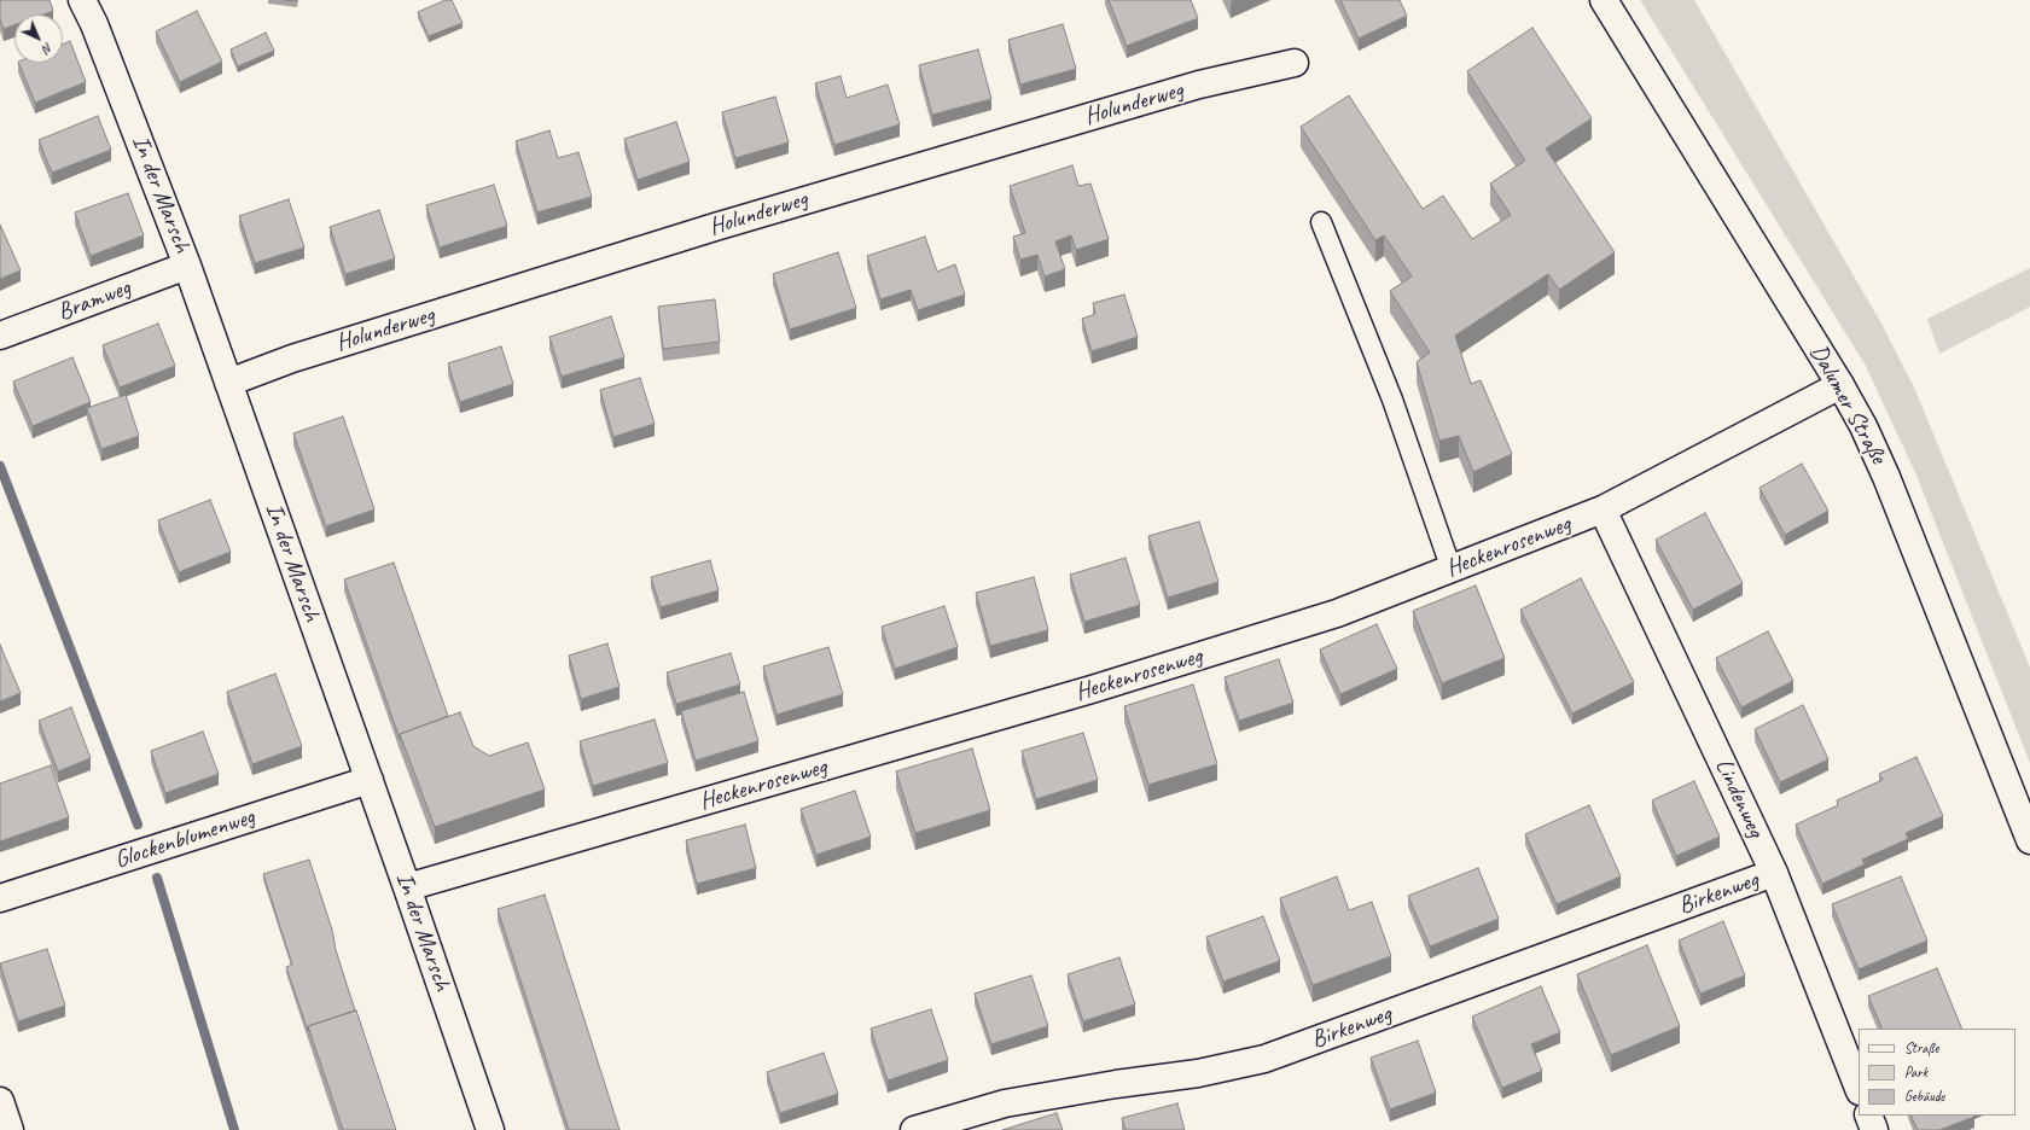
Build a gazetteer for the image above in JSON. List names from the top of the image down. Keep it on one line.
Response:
{"streets":{"street":["Holunderweg","In der Marsch","Bramweg","Dalumer Straße","Heckenrosenweg","Lindenweg","Glockenblumenweg","Birkenweg"]},"crossings":[["Holunderweg","In der Marsch"],["In der Marsch","Bramweg"],["In der Marsch","Heckenrosenweg"],["In der Marsch","Glockenblumenweg"],["Dalumer Straße","Heckenrosenweg"],["Heckenrosenweg","Lindenweg"],["Lindenweg","Birkenweg"]],"legend":["Straße","Park","Gebäude"],"north":"bottom right"}
